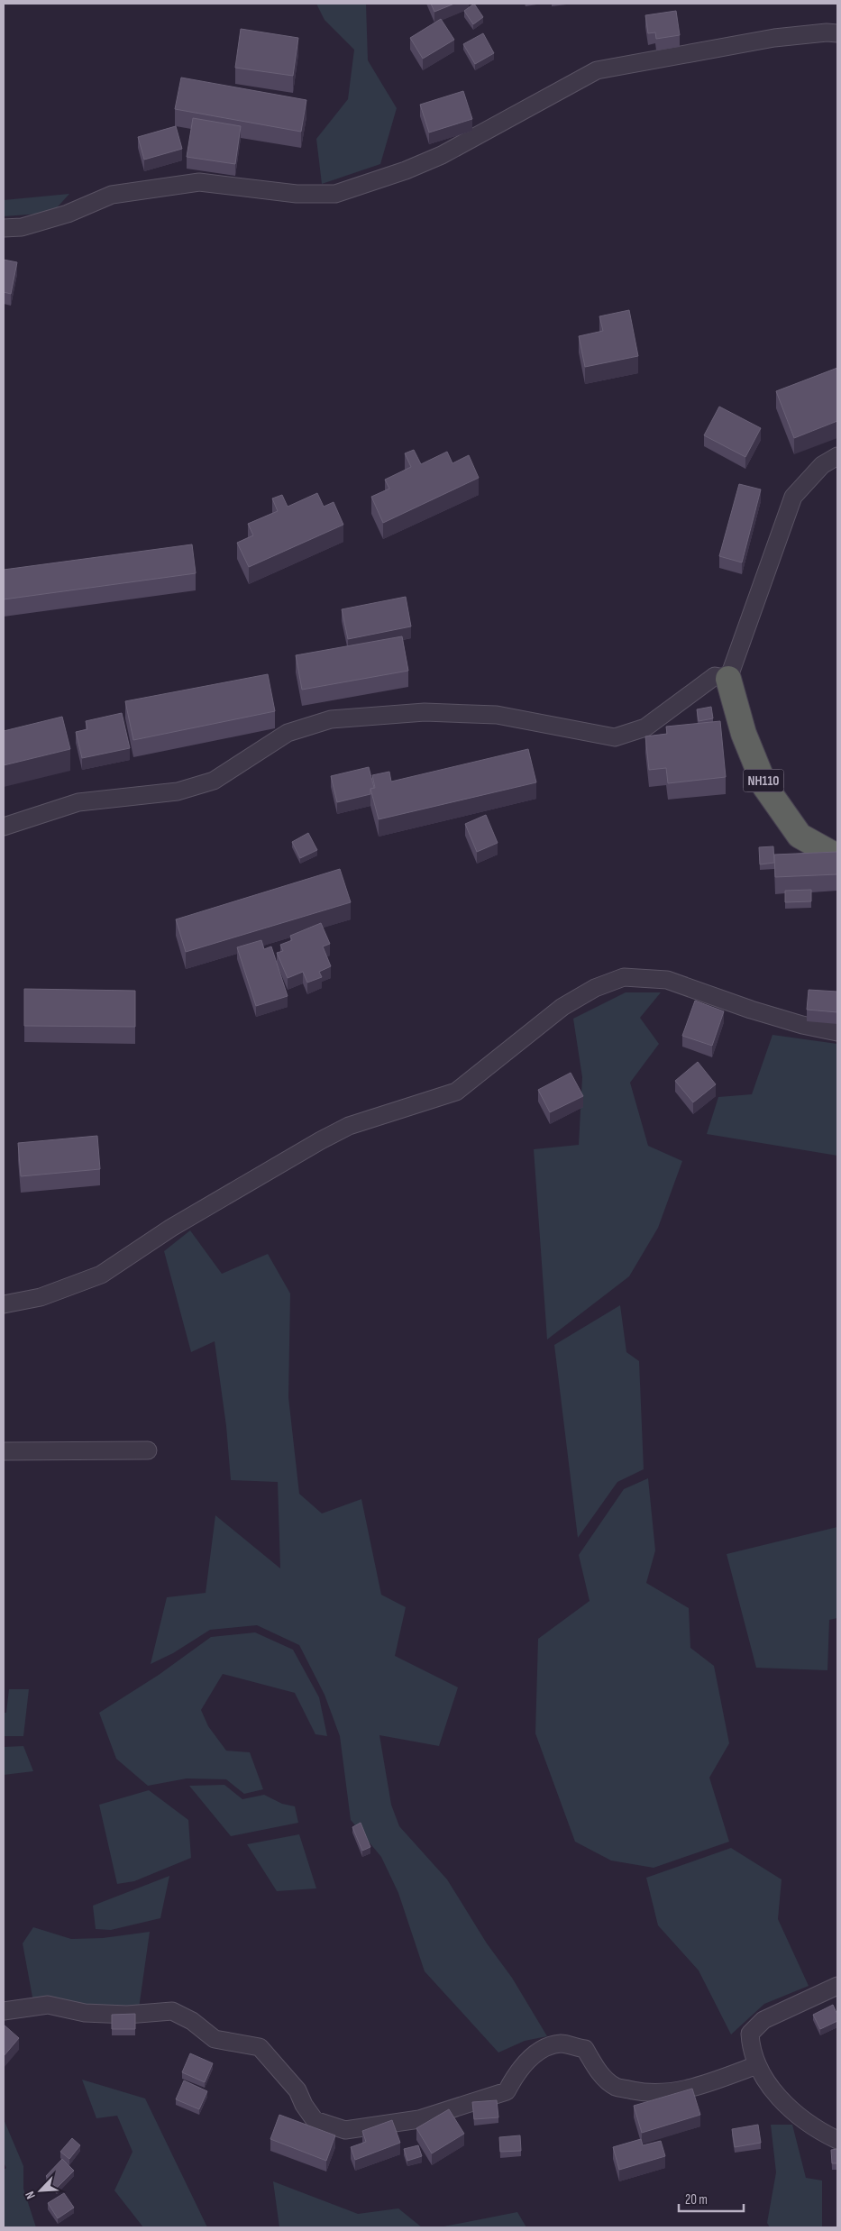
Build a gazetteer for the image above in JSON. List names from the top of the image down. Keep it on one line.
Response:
{"streets":{"highway":["NH110"]},"scale_bar":"20 m","north":"bottom left"}
